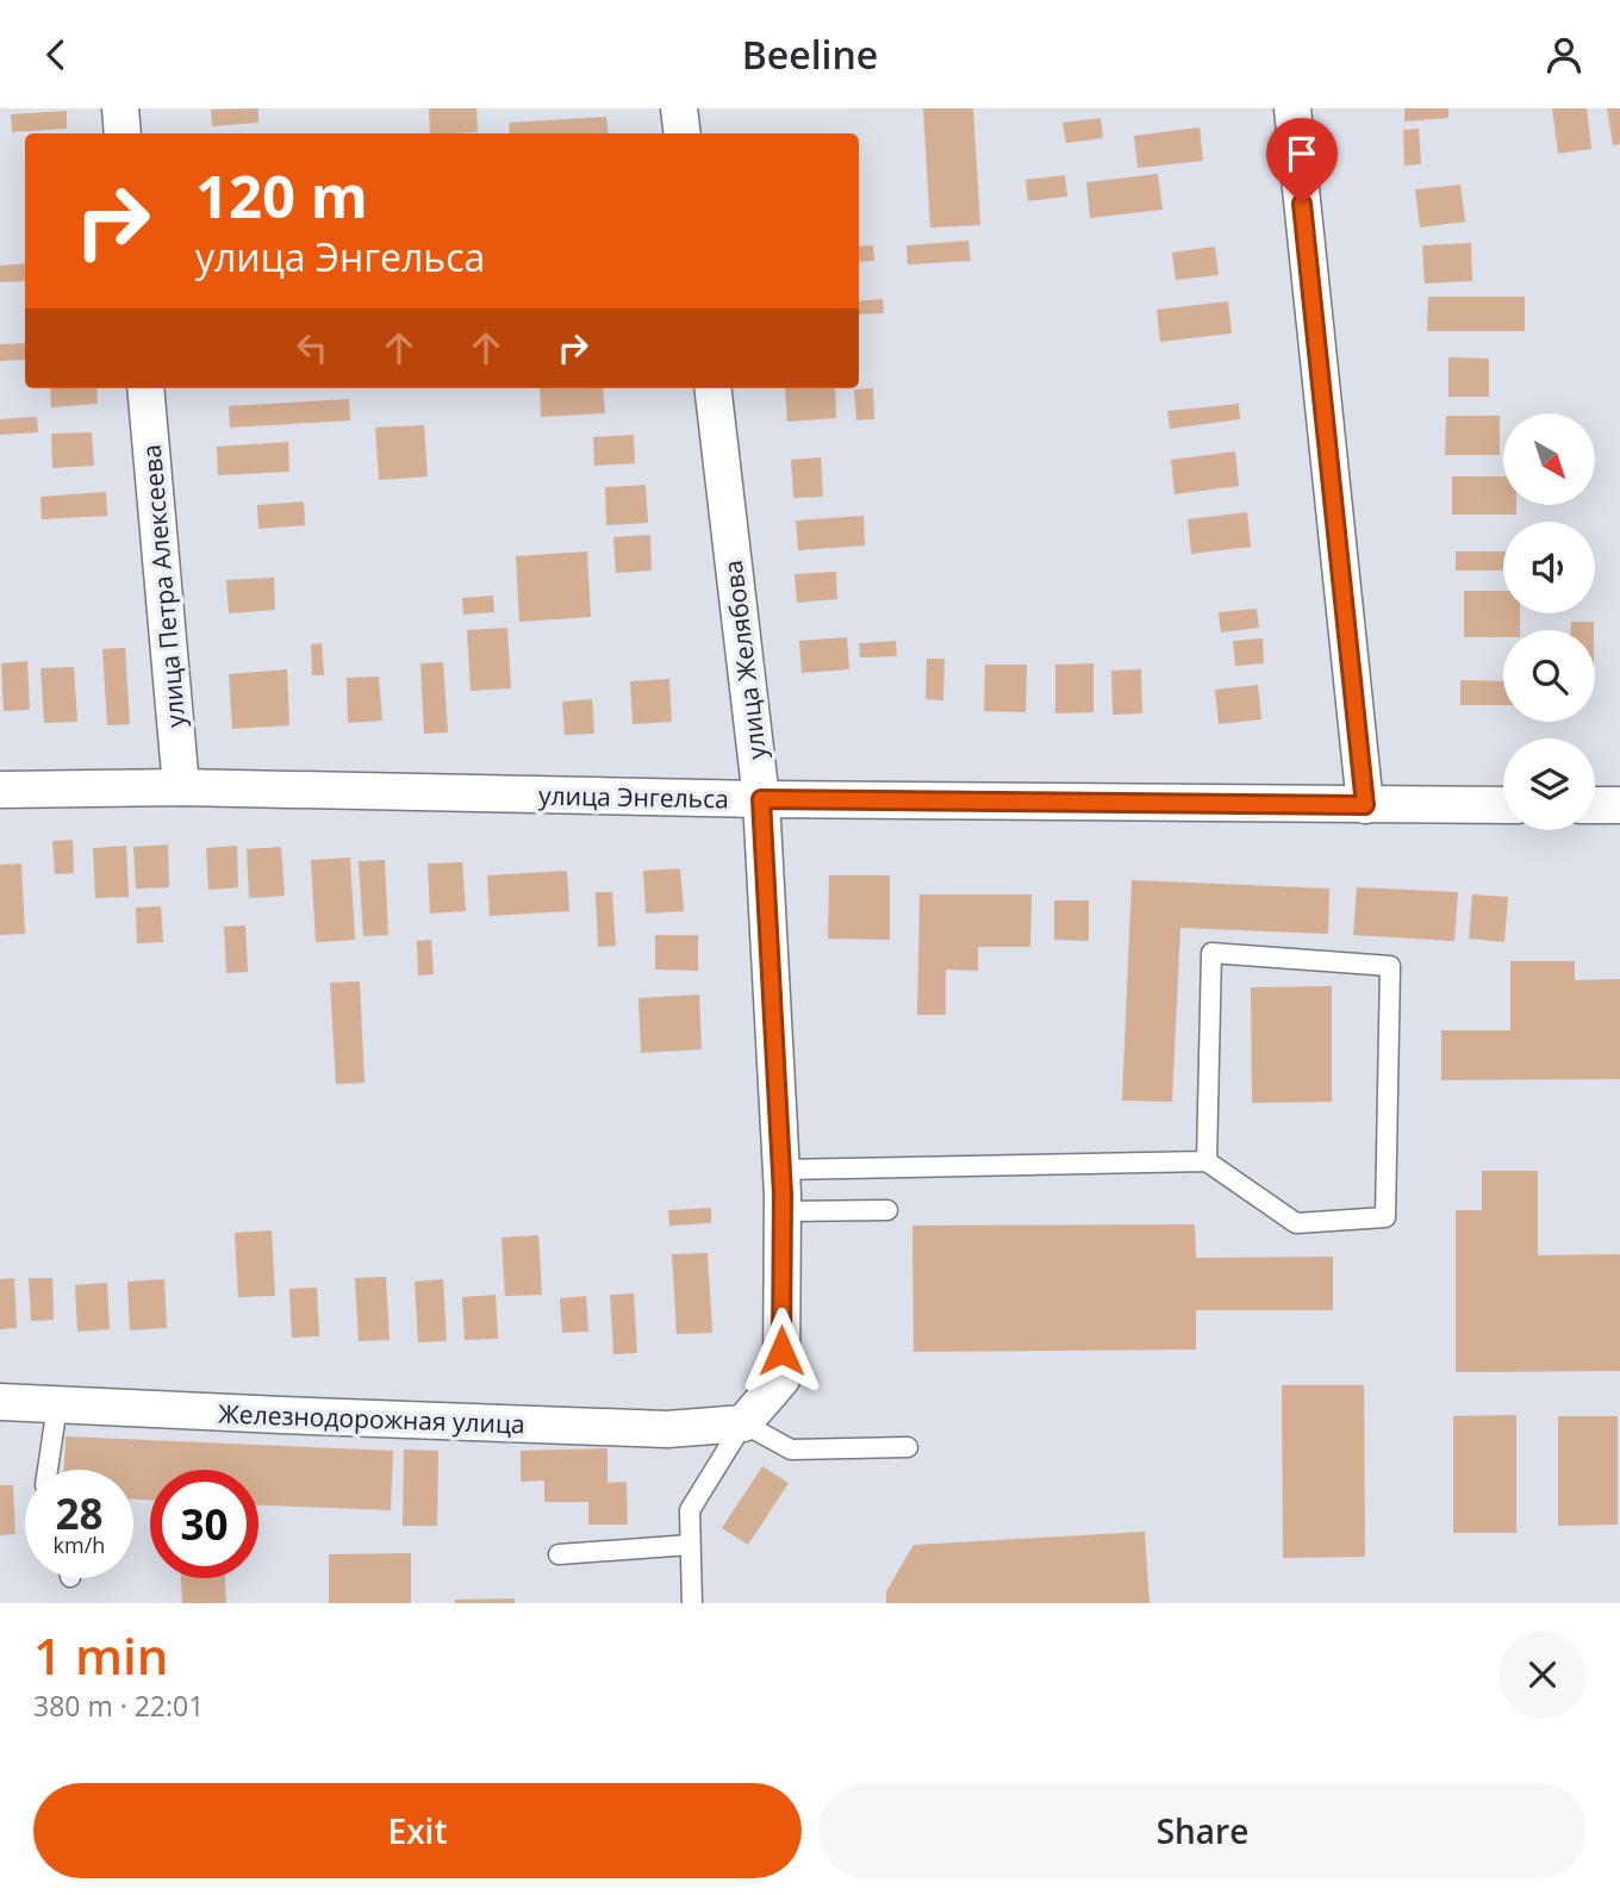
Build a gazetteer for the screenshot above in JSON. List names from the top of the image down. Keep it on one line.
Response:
{"streets":{"street":["улица Петра Алексеева","улица Желябова","улица Энгельса","Железнодорожная улица"]},"crossings":[["улица Петра Алексеева","улица Энгельса"],["улица Желябова","улица Энгельса"],["улица Желябова","Железнодорожная улица"]],"north":"bottom right","page":{"header":"Beeline","turn":["120 m","улица Энгельса"],"speed":"28 km/h","limit":"30","heading":["1 min","380 m · 22:01"],"buttons":["Exit","Share"]}}
